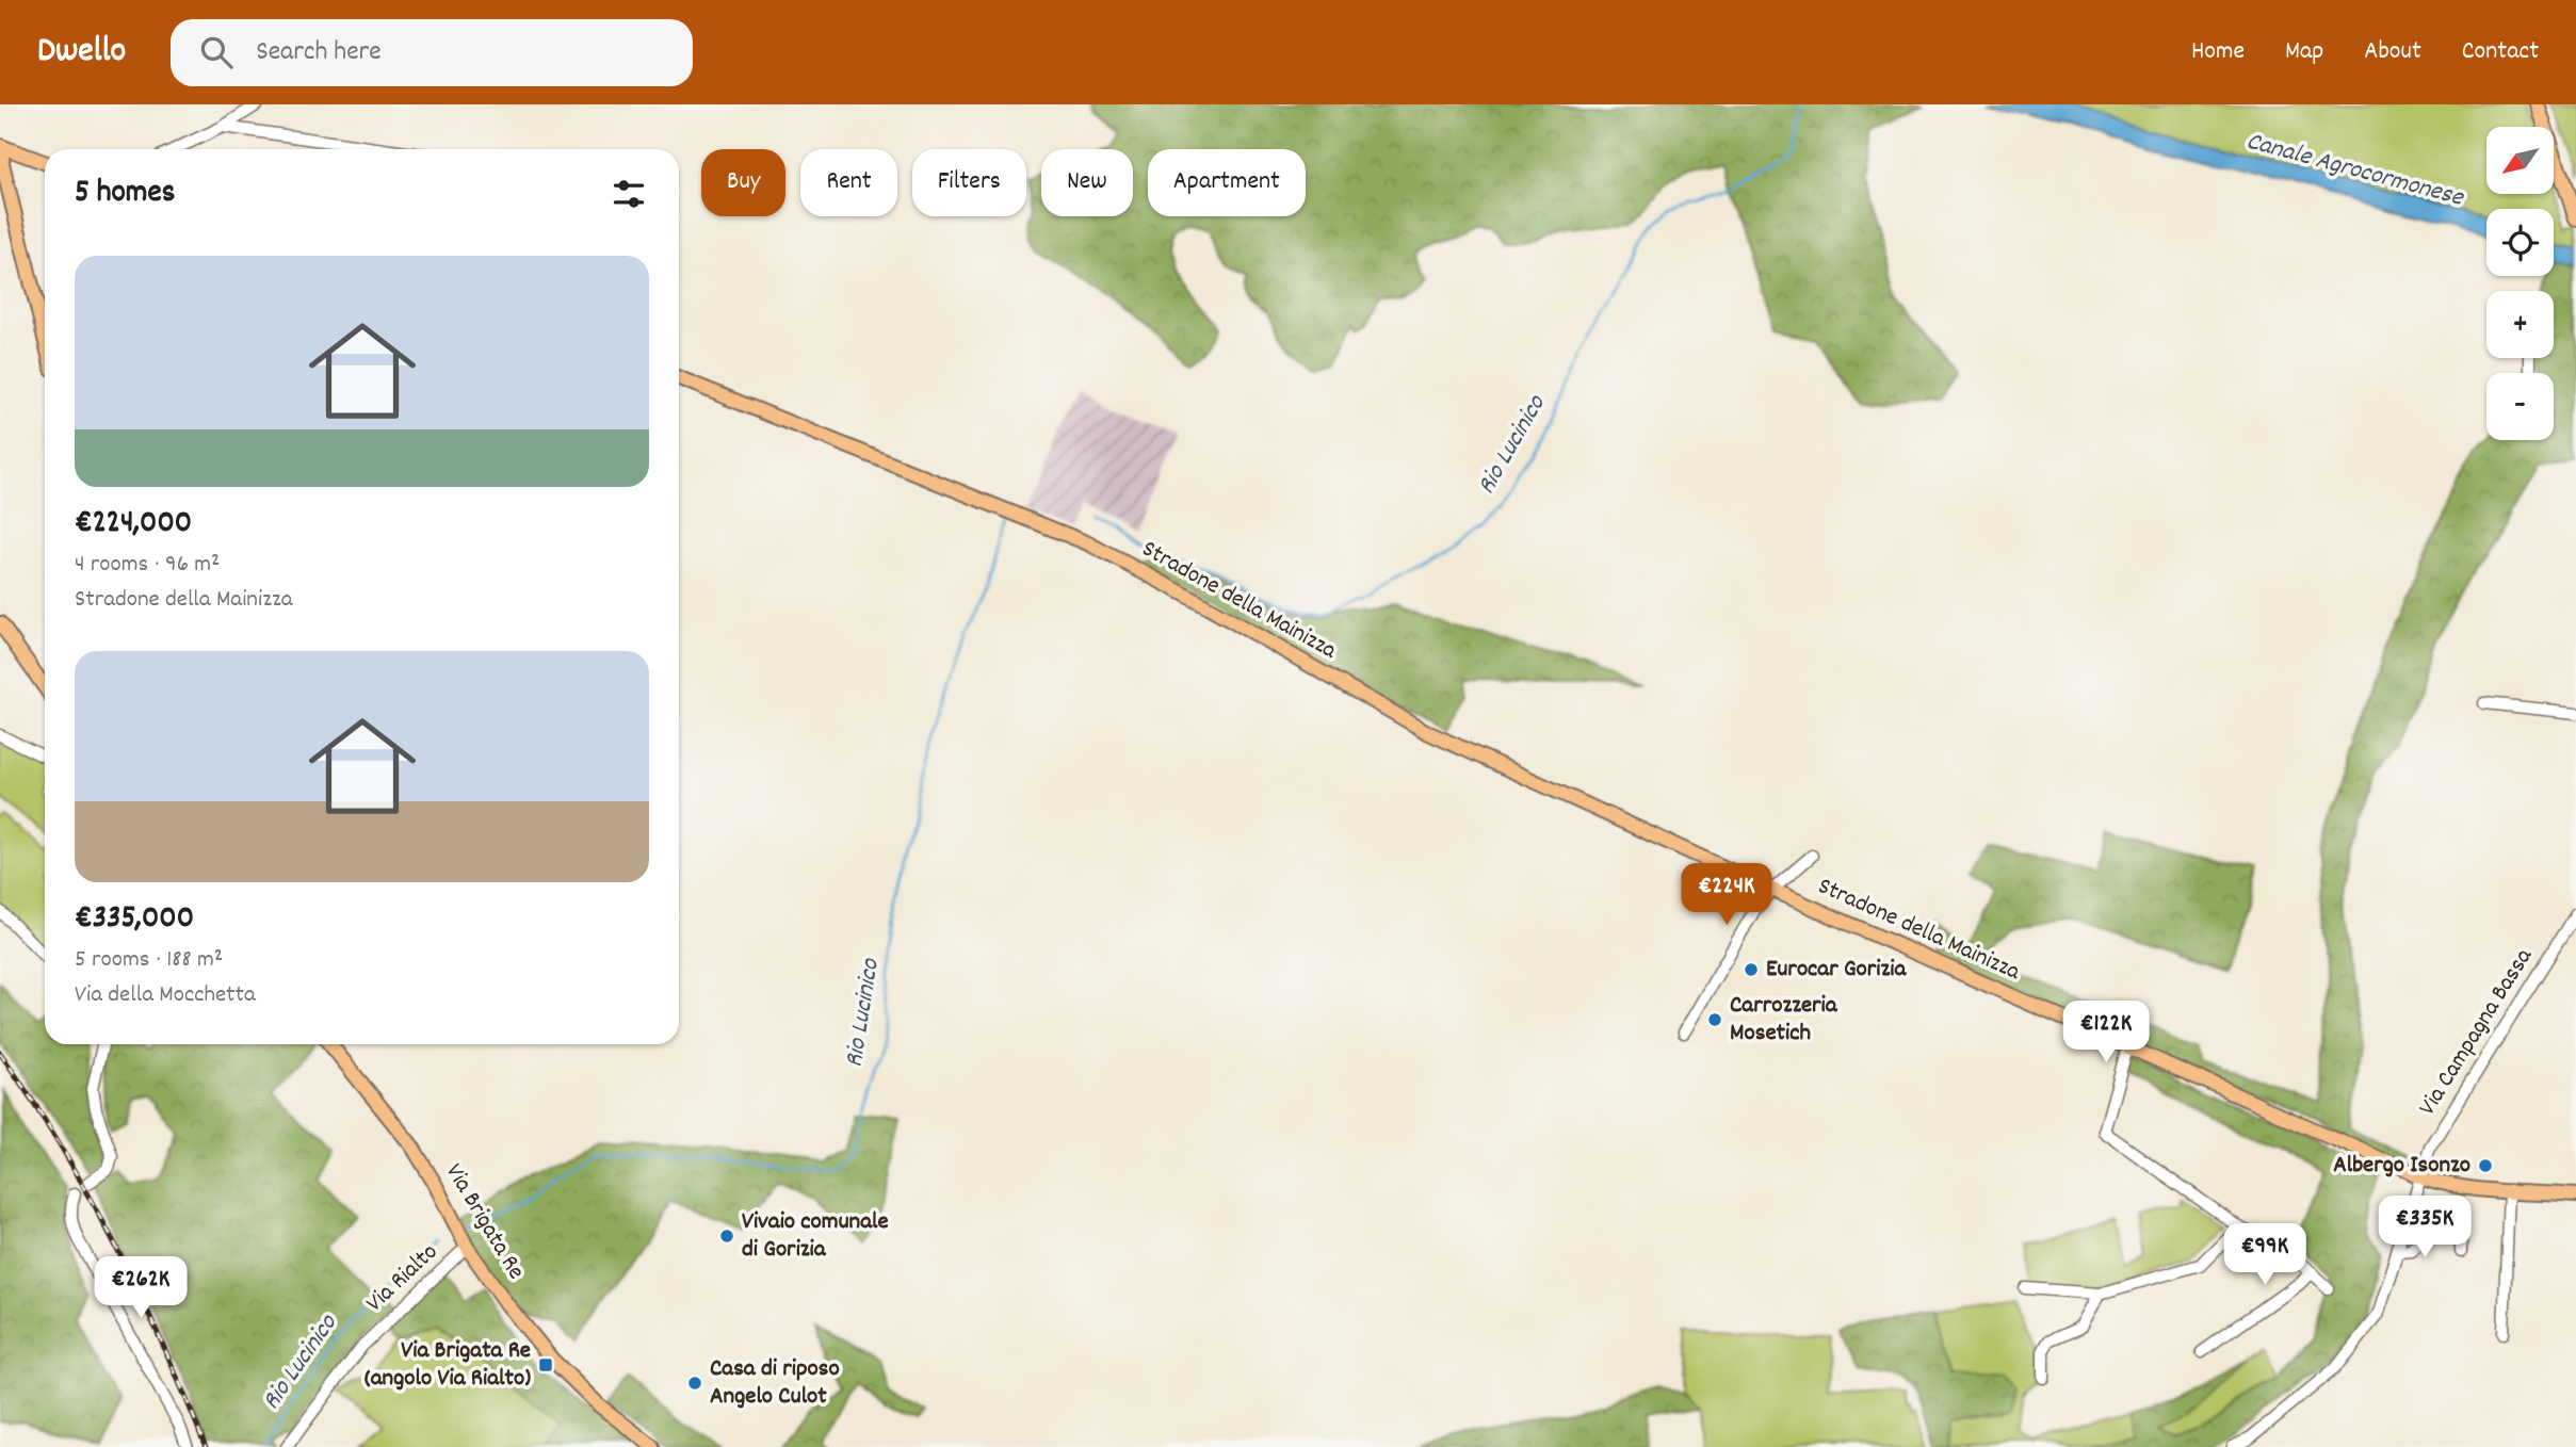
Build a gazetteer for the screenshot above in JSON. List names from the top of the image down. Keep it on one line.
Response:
{"streets":{"main road":["Stradone della Mainizza","Via Brigata Re"],"street":["Via Campagna Bassa","Via Rialto"]},"crossings":[["Stradone della Mainizza","Via Campagna Bassa"],["Via Brigata Re","Via Rialto"]],"water":["Canale Agrocormonese","Rio Lucinico"],"places":{"other":["Eurocar Gorizia","Carrozzeria Mosetich","Albergo Isonzo","Vivaio comunale di Gorizia","Casa di riposo Angelo Culot"],"transit":["Via Brigata Re (angolo Via Rialto)"]},"north":"bottom left","page":{"header":"Dwello","search":"Search here","nav":["Home","Map","About","Contact"],"map_buttons":["+","−"],"chip":["Buy","Rent","Filters","New","Apartment"],"heading":"5 homes","list":[{"name":"€224,000","note":"4 rooms · 96 m² · Stradone della Mainizza"},{"name":"€335,000","note":"5 rooms · 188 m² · Via della Mocchetta"}],"price":["€224K","€122K","€335K","€99K","€262K"]}}
